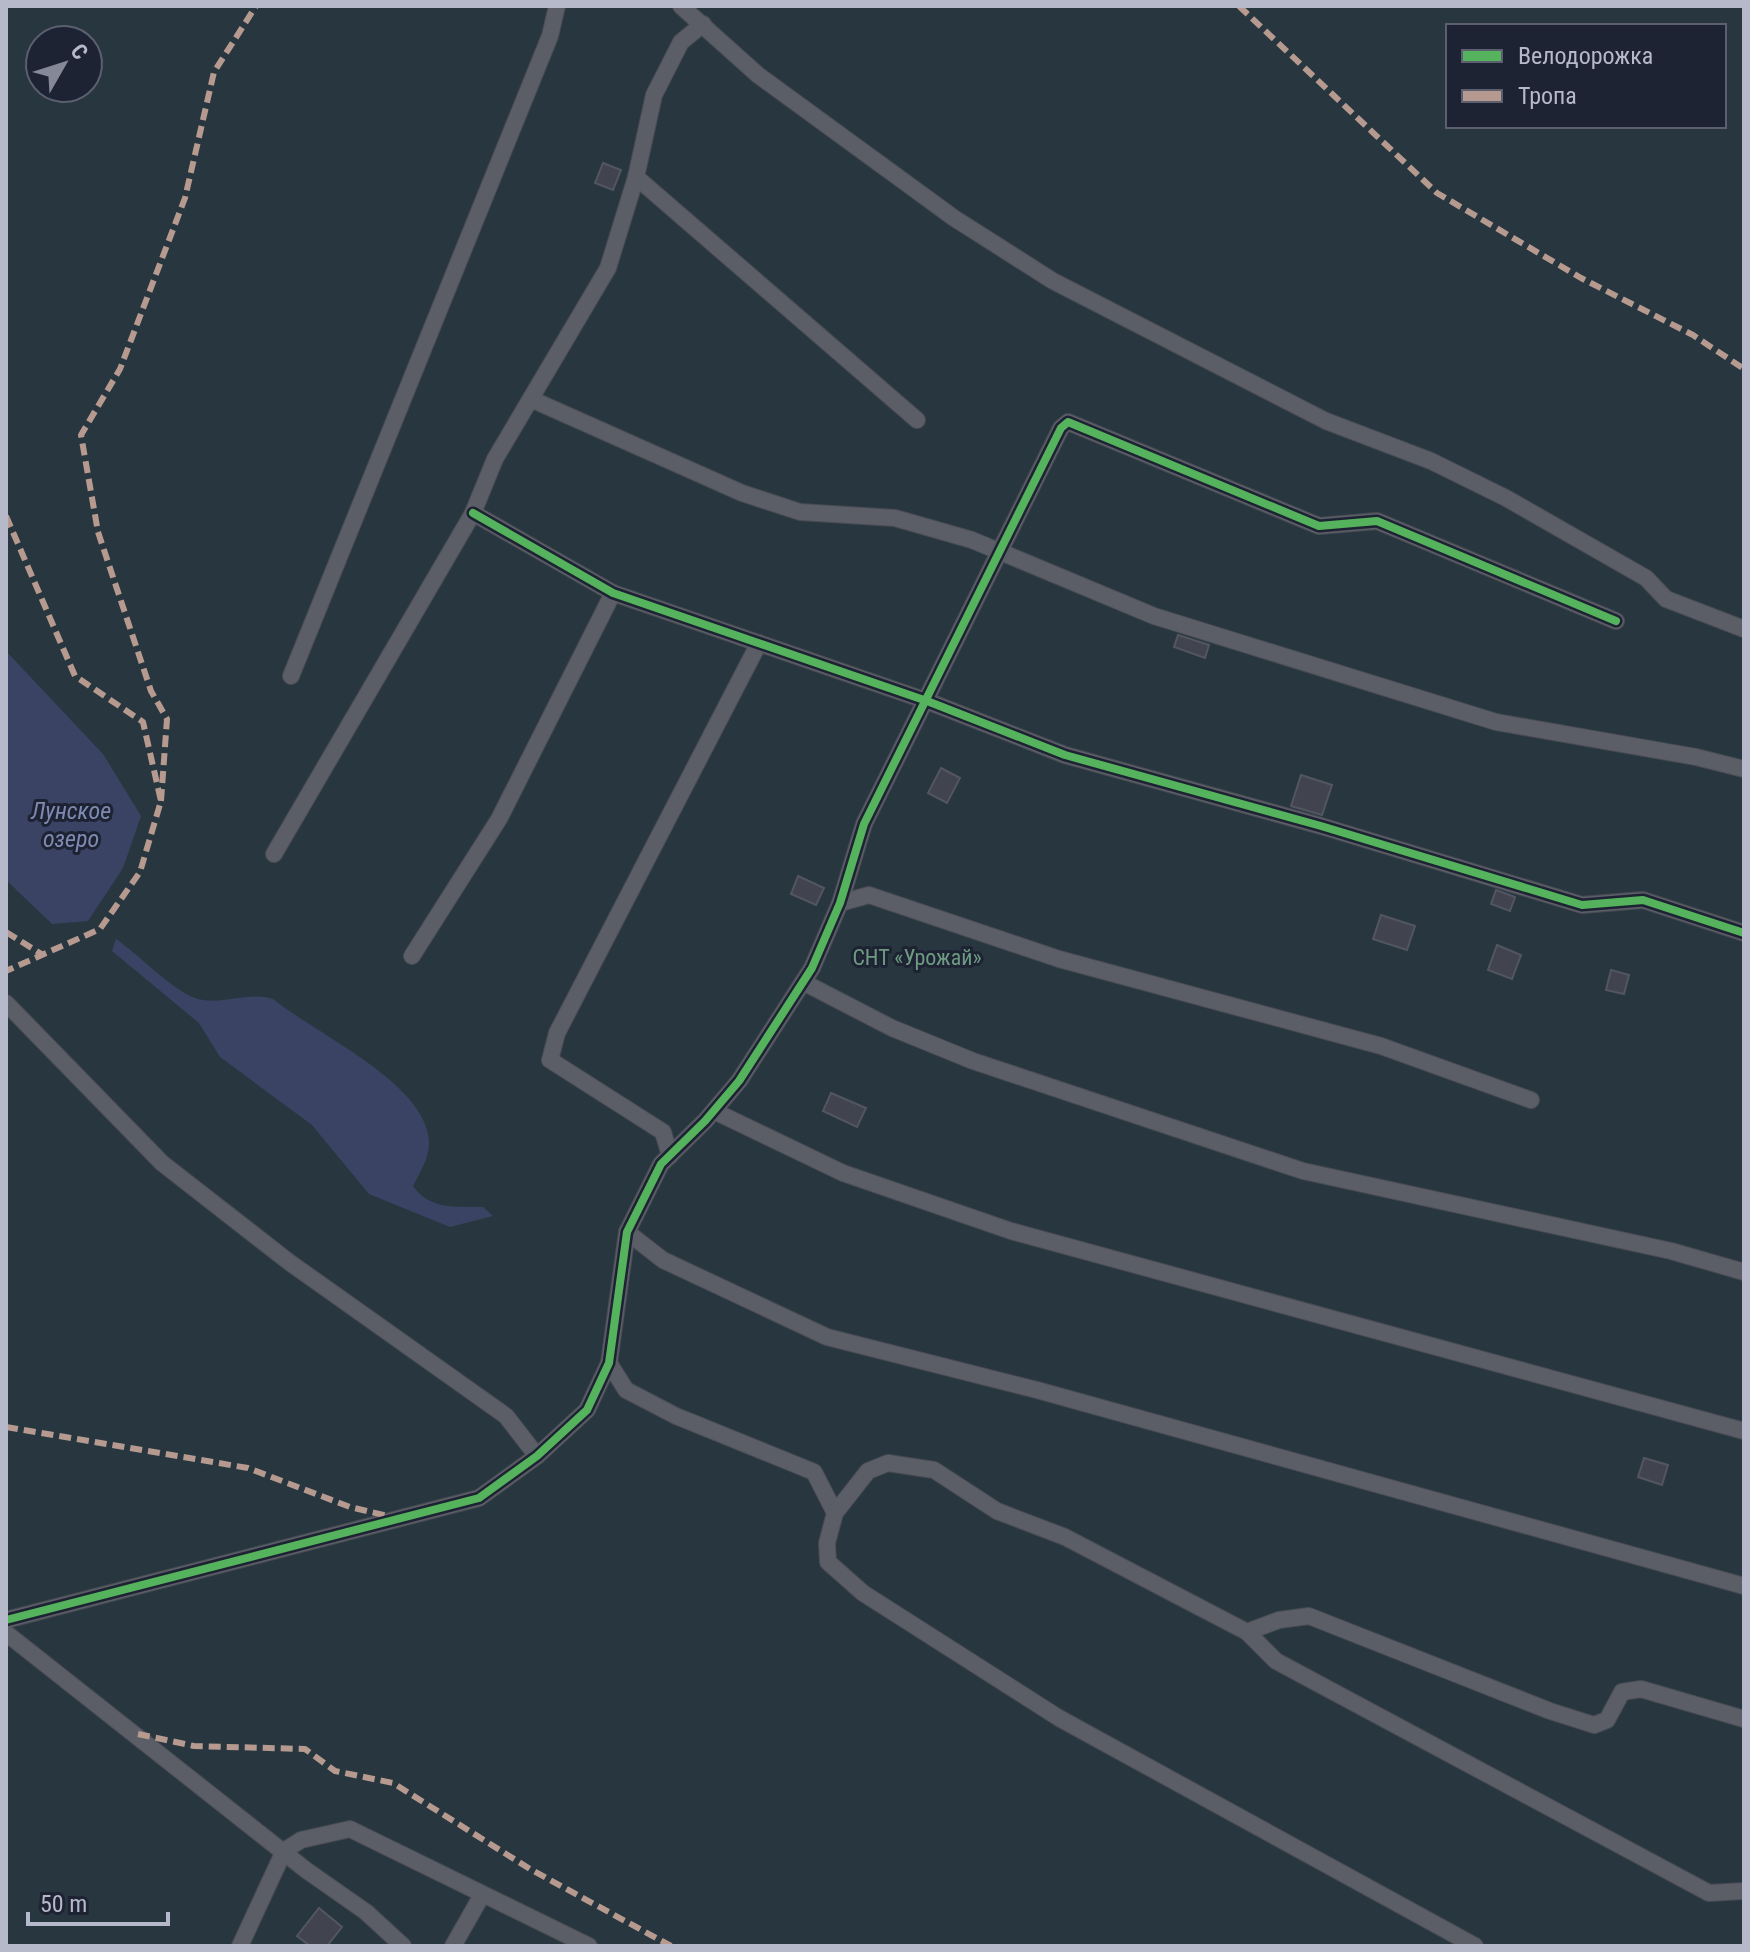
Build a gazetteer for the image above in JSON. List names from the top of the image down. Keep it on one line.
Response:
{"water":["Лунское озеро"],"parks":["СНТ «Урожай»"],"legend":["Велодорожка","Тропа"],"scale_bar":"50 m","north":"top right"}
